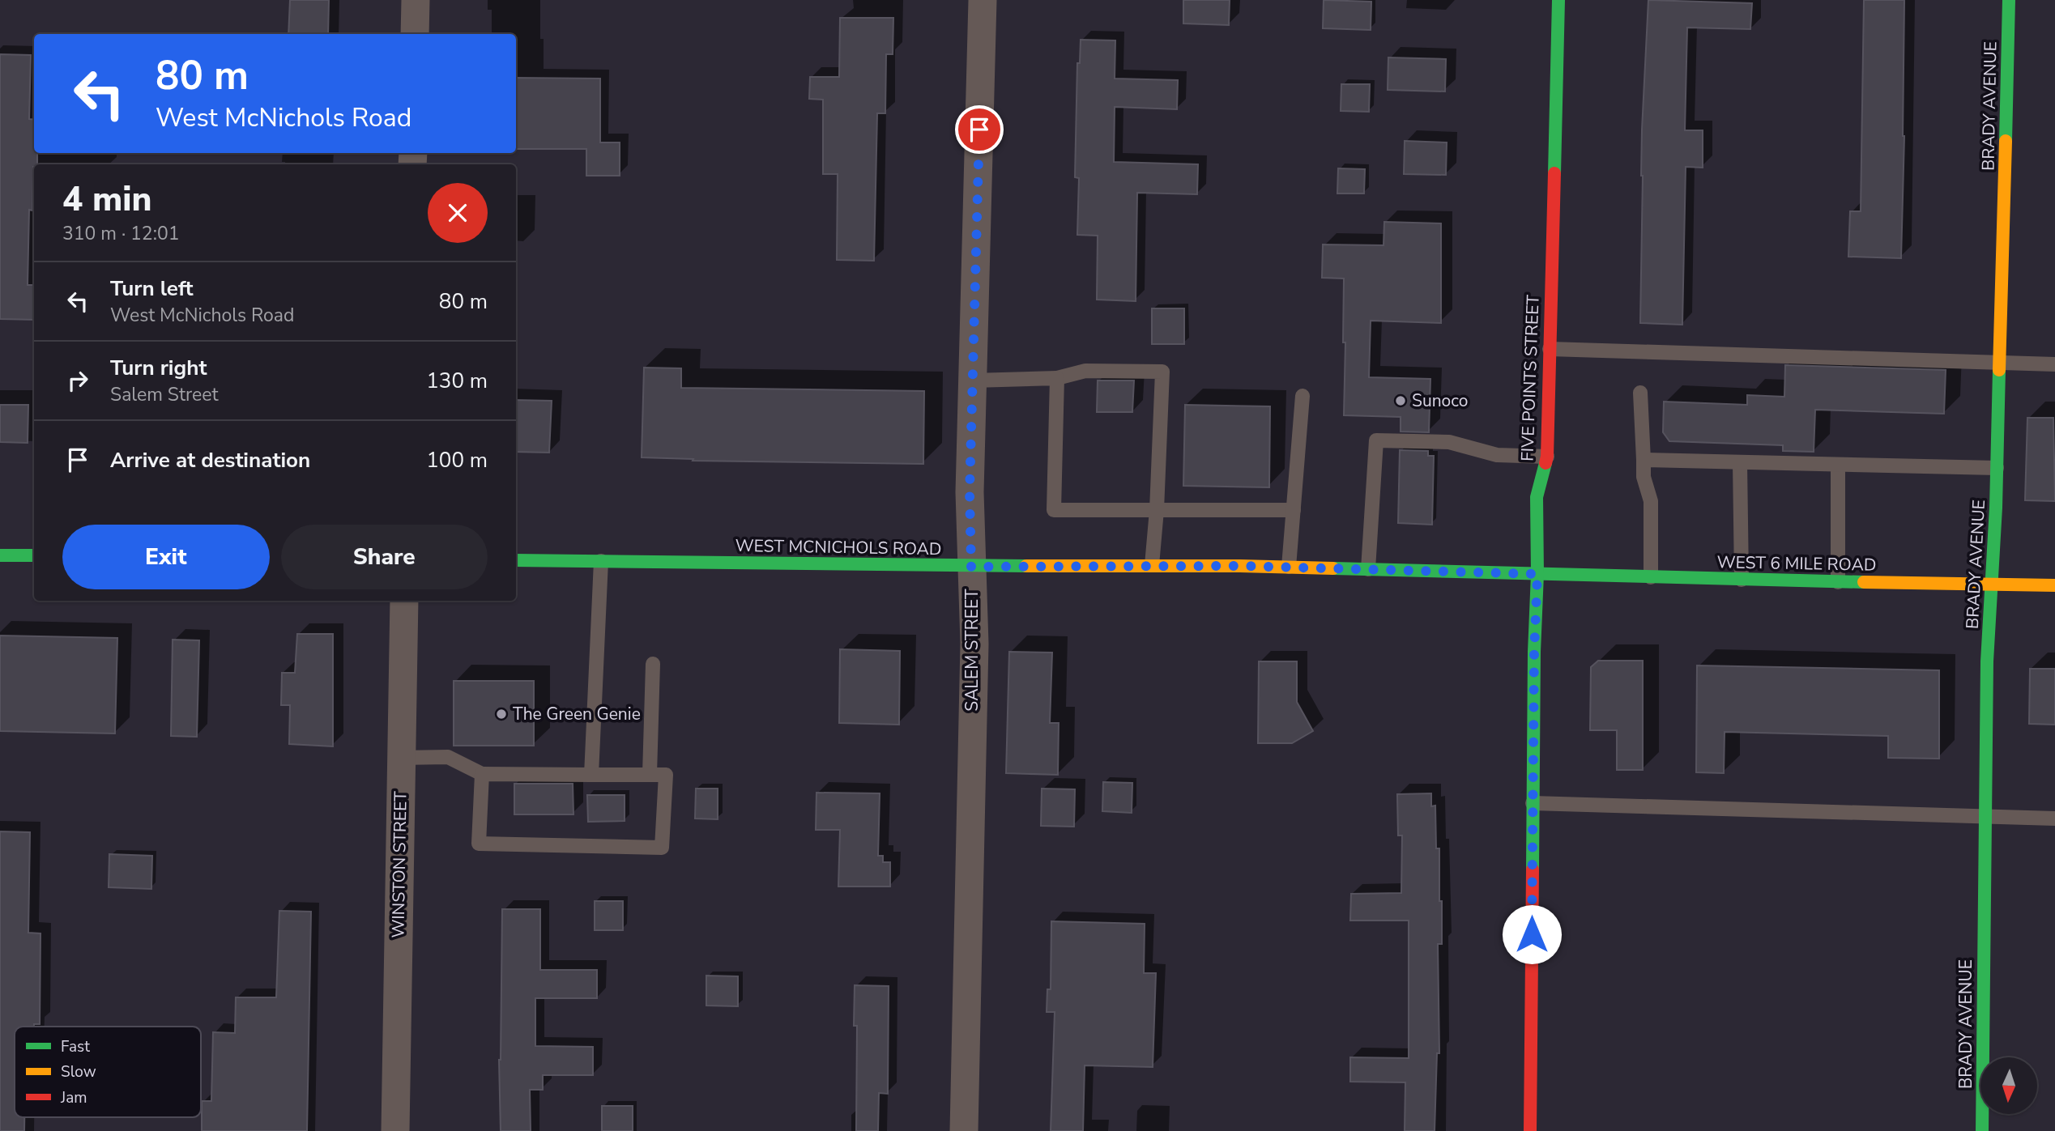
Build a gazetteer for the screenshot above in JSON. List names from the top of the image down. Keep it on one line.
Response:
{"streets":{"street":["BRADY AVENUE","FIVE POINTS STREET","WEST MCNICHOLS ROAD","WEST 6 MILE ROAD","SALEM STREET","WINSTON STREET"]},"crossings":[["BRADY AVENUE","WEST 6 MILE ROAD"],["FIVE POINTS STREET","WEST MCNICHOLS ROAD"],["FIVE POINTS STREET","WEST 6 MILE ROAD"],["WEST MCNICHOLS ROAD","WEST 6 MILE ROAD"],["WEST MCNICHOLS ROAD","SALEM STREET"]],"places":["Sunoco","The Green Genie"],"legend":["Fast","Slow","Jam"],"north":"bottom","page":{"turn":["80 m","West McNichols Road"],"heading":["4 min","310 m · 12:01"],"list":[{"name":"Turn left","note":"West McNichols Road","value":"80 m"},{"name":"Turn right","note":"Salem Street","value":"130 m"},{"name":"Arrive at destination","value":"100 m"}],"buttons":["Exit","Share"]}}
